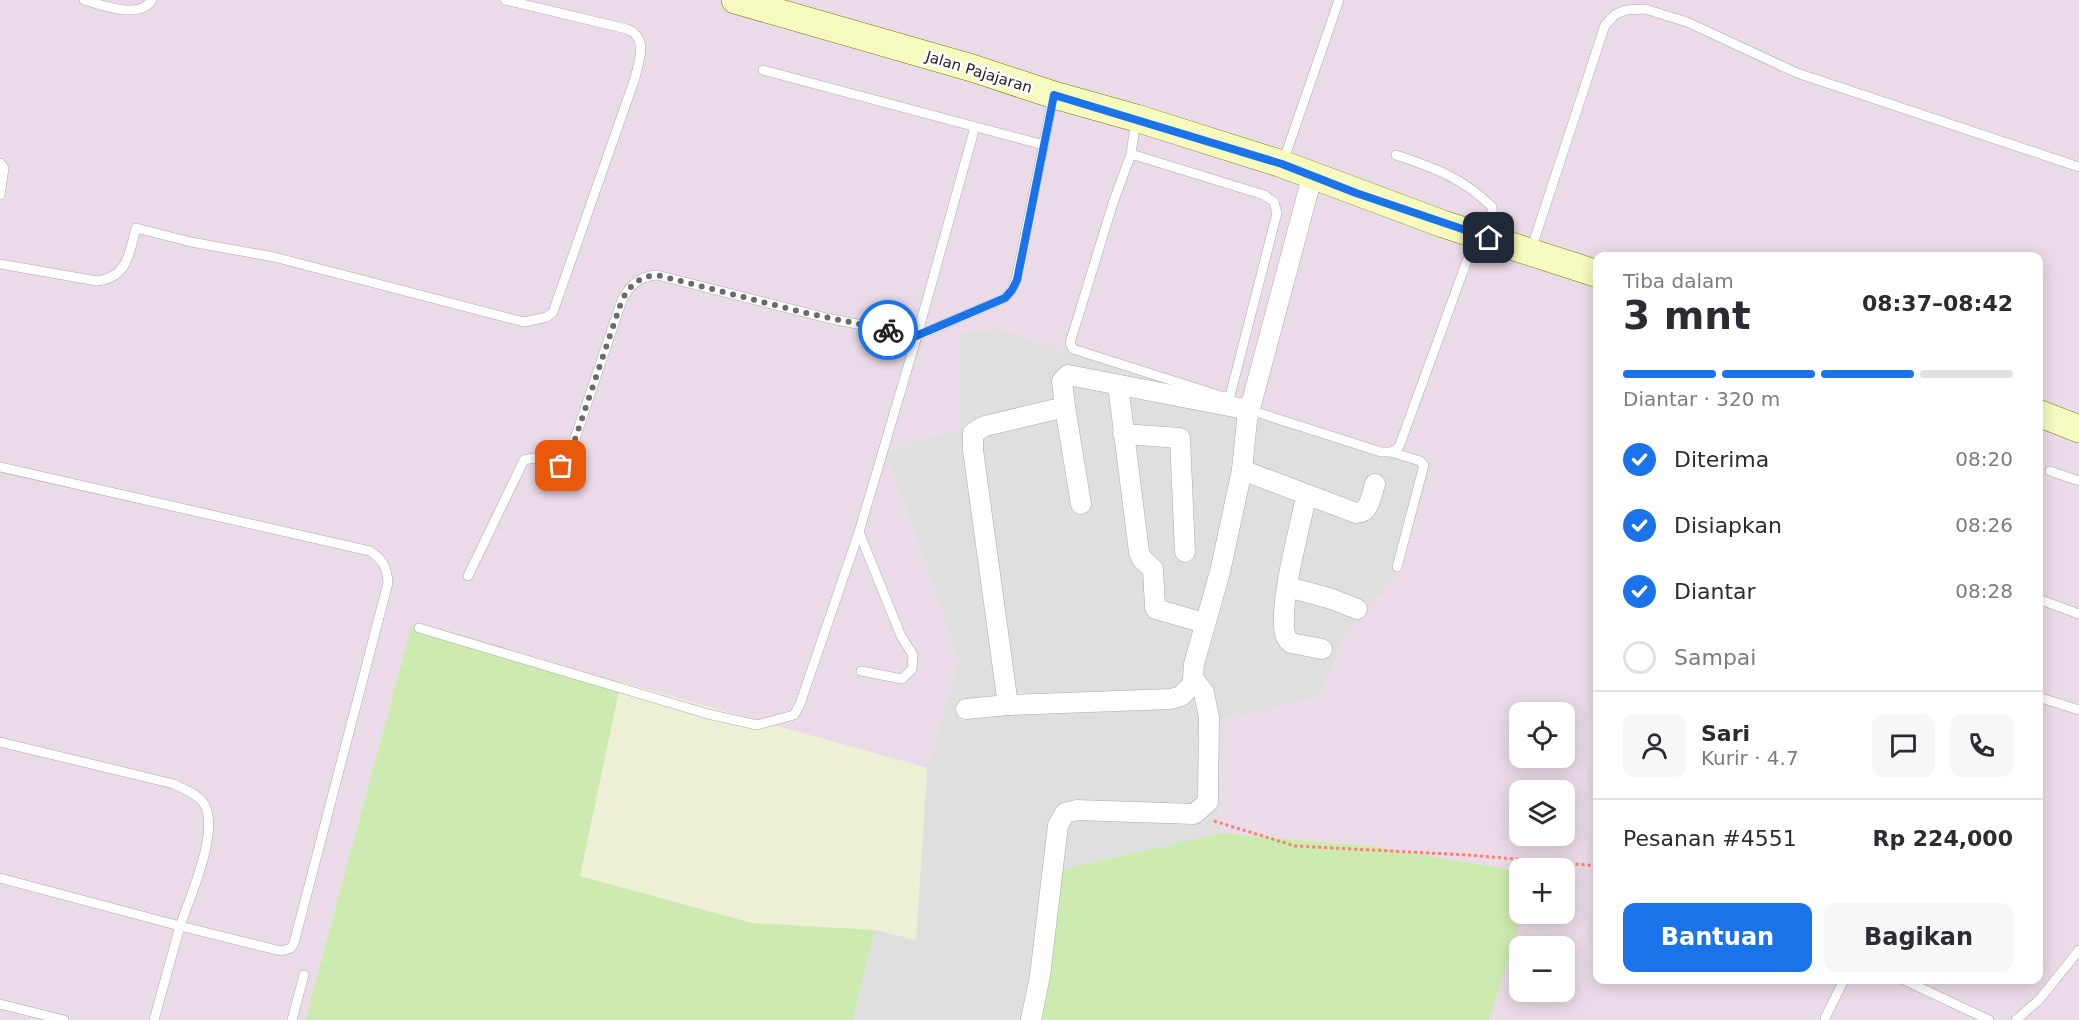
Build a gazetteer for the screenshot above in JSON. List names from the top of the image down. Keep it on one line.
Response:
{"streets":{"main road":["Jalan Pajajaran"]},"page":{"heading":["3 mnt","Tiba dalam","08:37–08:42"],"panel":["Sari","Kurir · 4.7","Pesanan #4551","Rp 224,000"],"bar":"Diantar · 320 m","list":[["Diterima","08:20"],["Disiapkan","08:26"],["Diantar","08:28"],"Sampai"],"map_buttons":["+","−"],"buttons":["Bantuan","Bagikan"]}}
